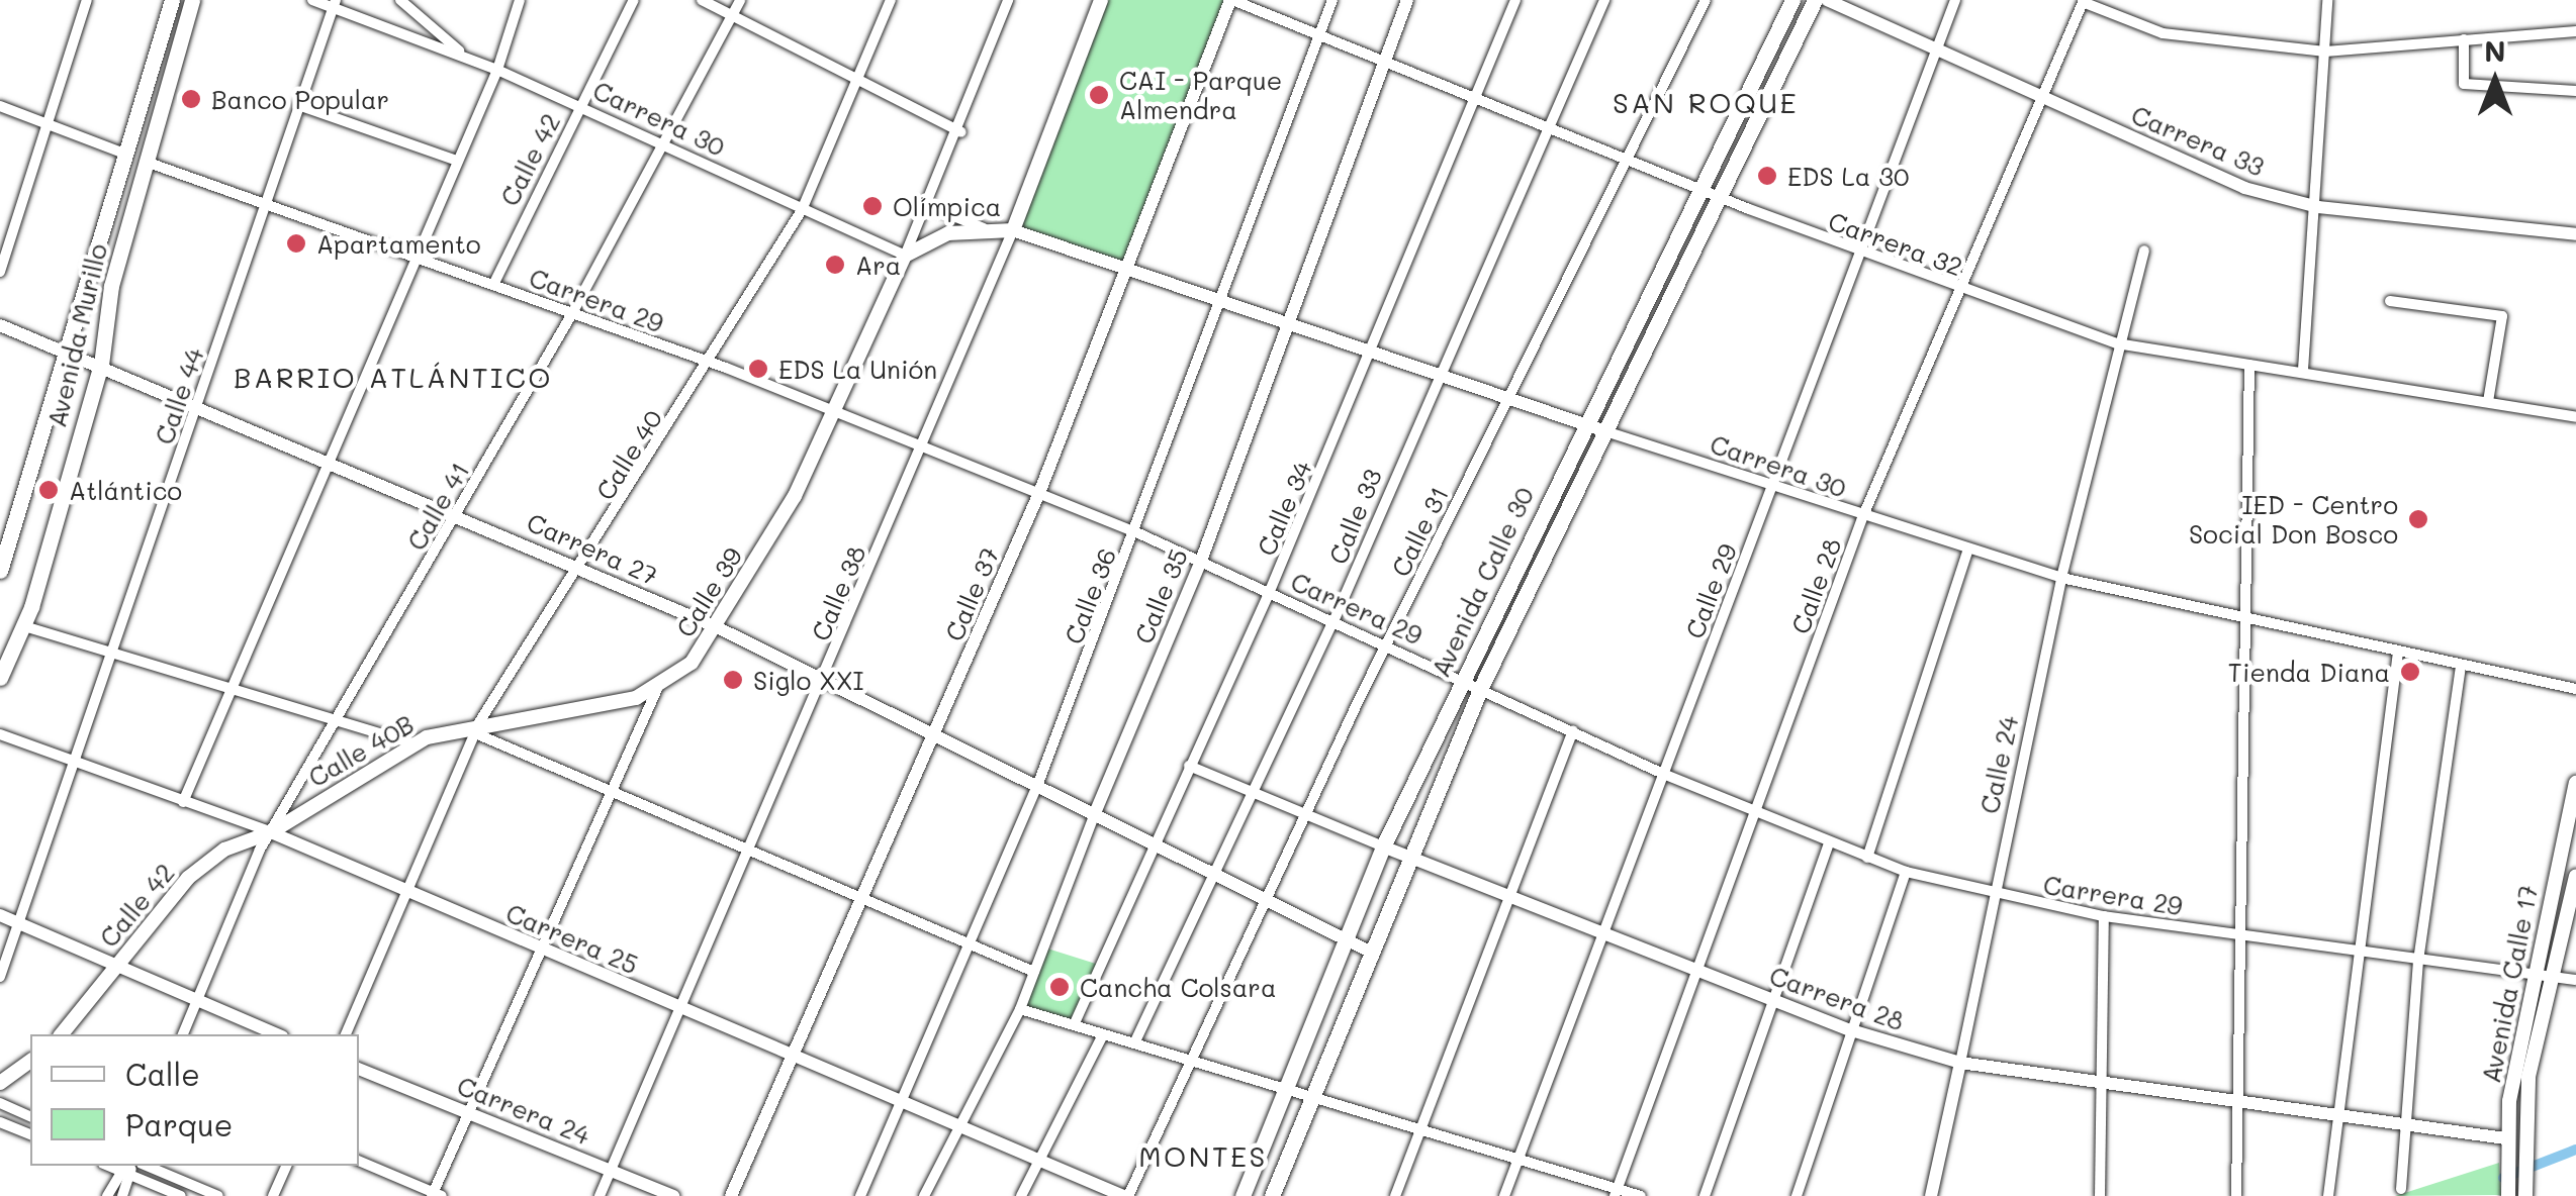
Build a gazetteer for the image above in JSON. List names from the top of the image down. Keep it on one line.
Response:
{"streets":{"main road":["Carrera 30","Calle 42","Avenida Murillo","Avenida Calle 30","Calle 39","Calle 38","Calle 40B","Avenida Calle 17"],"street":["Carrera 33","Carrera 32","Carrera 29","Calle 44","Calle 40","Calle 41","Calle 34","Calle 33","Calle 31","Carrera 27","Calle 28","Calle 29","Calle 37","Calle 36","Calle 35","Calle 24","Carrera 25","Carrera 28","Carrera 24"]},"crossings":[["Carrera 30","Calle 42"],["Carrera 30","Calle 44"],["Carrera 30","Calle 40"],["Carrera 30","Calle 41"],["Carrera 30","Calle 34"],["Carrera 30","Calle 33"],["Carrera 30","Calle 31"],["Carrera 30","Avenida Calle 30"],["Carrera 30","Calle 28"],["Carrera 30","Calle 29"],["Carrera 30","Calle 39"],["Carrera 30","Calle 38"],["Carrera 30","Calle 37"],["Carrera 30","Calle 36"],["Carrera 30","Calle 35"],["Carrera 30","Calle 24"],["Carrera 33","Calle 28"],["Carrera 33","Calle 29"],["Calle 42","Carrera 29"],["Calle 42","Calle 41"],["Calle 42","Calle 40B"],["Calle 42","Carrera 25"],["Carrera 32","Calle 34"],["Carrera 32","Calle 33"],["Carrera 32","Calle 31"],["Carrera 32","Avenida Calle 30"],["Carrera 32","Calle 28"],["Carrera 32","Calle 29"],["Carrera 32","Calle 37"],["Carrera 32","Calle 36"],["Carrera 32","Calle 35"],["Carrera 32","Calle 24"],["Carrera 29","Avenida Murillo"],["Carrera 29","Calle 44"],["Carrera 29","Calle 40"],["Carrera 29","Calle 41"],["Carrera 29","Calle 34"],["Carrera 29","Calle 33"],["Carrera 29","Calle 31"],["Carrera 29","Avenida Calle 30"],["Carrera 29","Calle 28"],["Carrera 29","Calle 29"],["Carrera 29","Calle 39"],["Carrera 29","Calle 38"],["Carrera 29","Calle 37"],["Carrera 29","Calle 36"],["Carrera 29","Calle 35"],["Carrera 29","Calle 24"],["Carrera 29","Avenida Calle 17"],["Avenida Murillo","Carrera 27"],["Calle 44","Carrera 27"],["Calle 44","Carrera 25"],["Calle 40","Carrera 27"],["Calle 40","Calle 40B"],["Calle 40","Carrera 25"],["Calle 41","Carrera 27"],["Calle 41","Calle 40B"],["Calle 41","Carrera 25"],["Calle 34","Carrera 27"],["Calle 34","Carrera 28"],["Calle 33","Carrera 27"],["Calle 33","Carrera 28"],["Calle 31","Carrera 27"],["Calle 31","Carrera 25"],["Calle 31","Carrera 28"],["Carrera 27","Avenida Calle 30"],["Carrera 27","Calle 39"],["Carrera 27","Calle 38"],["Carrera 27","Calle 37"],["Carrera 27","Calle 36"],["Carrera 27","Calle 35"],["Avenida Calle 30","Carrera 28"],["Calle 28","Carrera 28"],["Calle 29","Carrera 28"],["Calle 39","Calle 40B"],["Calle 39","Carrera 25"],["Calle 39","Carrera 24"],["Calle 38","Carrera 25"],["Calle 38","Carrera 24"],["Calle 37","Carrera 25"],["Calle 36","Carrera 25"],["Calle 35","Carrera 25"],["Calle 40B","Carrera 25"],["Calle 24","Carrera 28"],["Avenida Calle 17","Carrera 28"]],"districts":["SAN ROQUE","BARRIO ATLÁNTICO","MONTES"],"places":["CAI - Parque Almendra","Banco Popular","EDS La 30","Olímpica","Apartamento","Ara","EDS La Unión","Atlántico","IED - Centro Social Don Bosco","Tienda Diana","Siglo XXI","Cancha Colsara"],"legend":["Calle","Parque"],"north":"top"}
